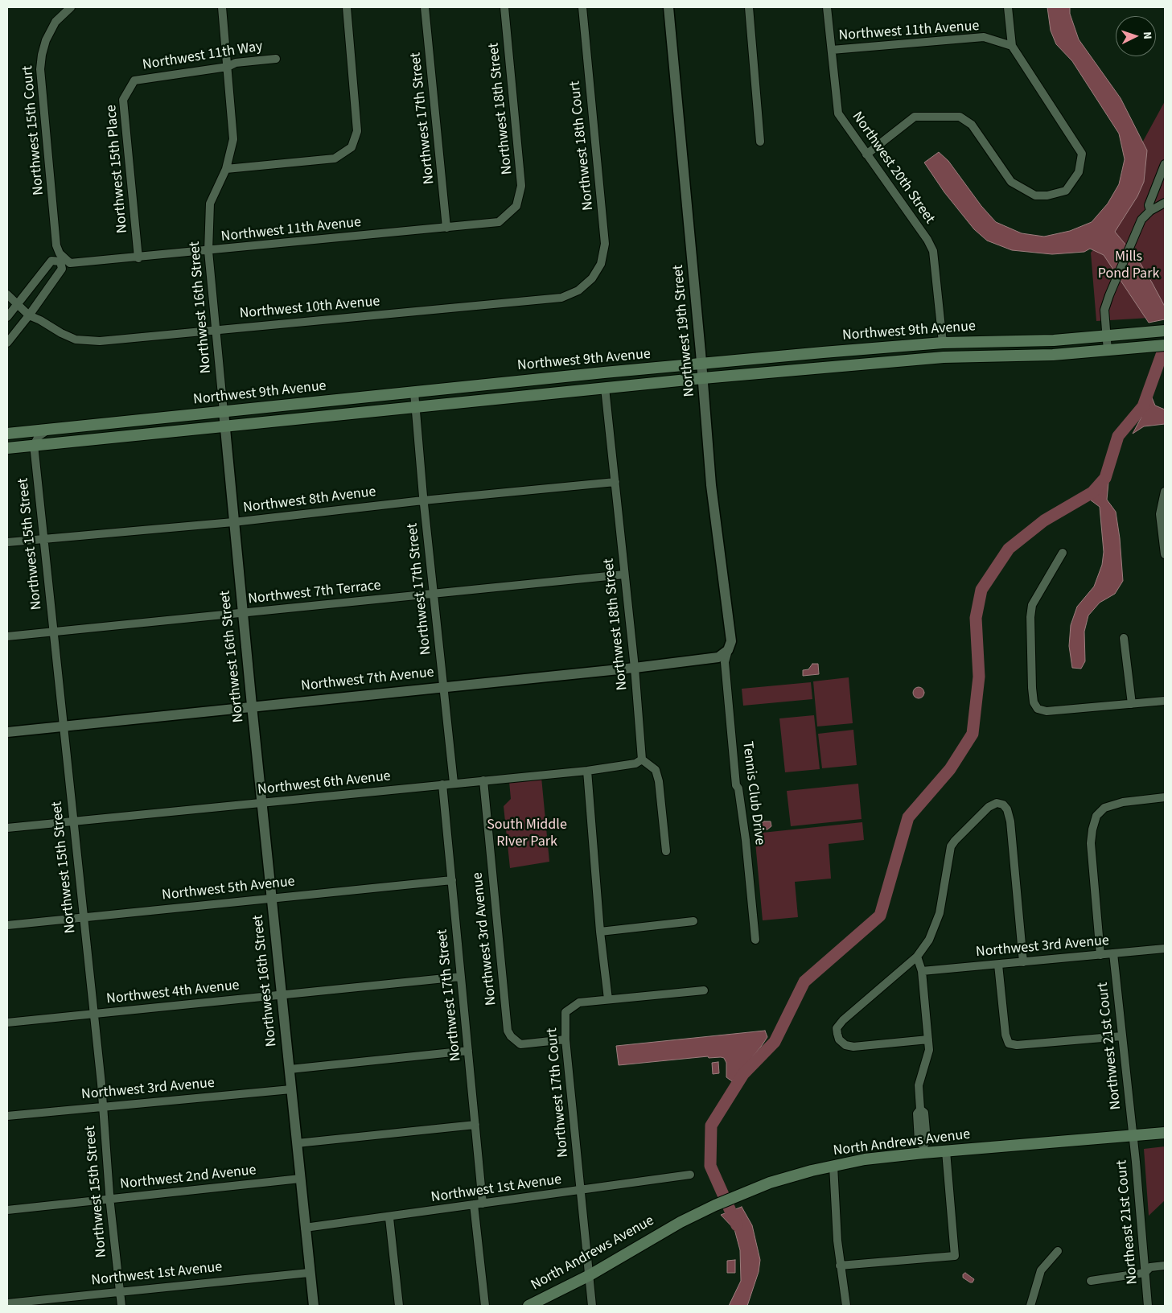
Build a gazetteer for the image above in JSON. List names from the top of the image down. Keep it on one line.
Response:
{"streets":{"main road":["Northwest 9th Avenue","North Andrews Avenue"],"street":["Northwest 11th Avenue","Northwest 11th Way","Northwest 18th Street","Northwest 17th Street","Northwest 15th Court","Northwest 18th Court","Northwest 20th Street","Northwest 15th Place","Northwest 16th Street","Northwest 10th Avenue","Northwest 19th Street","Northwest 8th Avenue","Northwest 15th Street","Northwest 7th Terrace","Northwest 7th Avenue","Northwest 6th Avenue","Tennis Club Drive","Northwest 5th Avenue","Northwest 3rd Avenue","Northwest 4th Avenue","Northwest 21st Court","Northwest 17th Court","Northwest 2nd Avenue","Northwest 1st Avenue","Northeast 21st Court"]},"crossings":[["Northwest 11th Avenue","Northwest 18th Street"],["Northwest 11th Avenue","Northwest 17th Street"],["Northwest 11th Avenue","Northwest 15th Court"],["Northwest 11th Avenue","Northwest 20th Street"],["Northwest 11th Avenue","Northwest 15th Place"],["Northwest 11th Avenue","Northwest 16th Street"],["Northwest 11th Way","Northwest 15th Place"],["Northwest 11th Way","Northwest 16th Street"],["Northwest 18th Street","Northwest 9th Avenue"],["Northwest 18th Street","Northwest 8th Avenue"],["Northwest 18th Street","Northwest 7th Terrace"],["Northwest 18th Street","Northwest 7th Avenue"],["Northwest 18th Street","Northwest 6th Avenue"],["Northwest 17th Street","Northwest 9th Avenue"],["Northwest 17th Street","Northwest 8th Avenue"],["Northwest 17th Street","Northwest 7th Terrace"],["Northwest 17th Street","Northwest 7th Avenue"],["Northwest 17th Street","Northwest 6th Avenue"],["Northwest 17th Street","Northwest 5th Avenue"],["Northwest 17th Street","Northwest 4th Avenue"],["Northwest 17th Street","Northwest 1st Avenue"],["Northwest 18th Court","Northwest 10th Avenue"],["Northwest 20th Street","Northwest 9th Avenue"],["Northwest 16th Street","Northwest 10th Avenue"],["Northwest 16th Street","Northwest 9th Avenue"],["Northwest 16th Street","Northwest 8th Avenue"],["Northwest 16th Street","Northwest 7th Terrace"],["Northwest 16th Street","Northwest 7th Avenue"],["Northwest 16th Street","Northwest 6th Avenue"],["Northwest 16th Street","Northwest 5th Avenue"],["Northwest 16th Street","Northwest 3rd Avenue"],["Northwest 16th Street","Northwest 4th Avenue"],["Northwest 16th Street","Northwest 2nd Avenue"],["Northwest 16th Street","Northwest 1st Avenue"],["Northwest 19th Street","Northwest 9th Avenue"],["Northwest 19th Street","Northwest 7th Avenue"],["Northwest 19th Street","Tennis Club Drive"],["Northwest 9th Avenue","Northwest 15th Street"],["Northwest 8th Avenue","Northwest 15th Street"],["Northwest 15th Street","Northwest 7th Terrace"],["Northwest 15th Street","Northwest 7th Avenue"],["Northwest 15th Street","Northwest 6th Avenue"],["Northwest 15th Street","Northwest 5th Avenue"],["Northwest 15th Street","Northwest 3rd Avenue"],["Northwest 15th Street","Northwest 4th Avenue"],["Northwest 15th Street","Northwest 2nd Avenue"],["Northwest 15th Street","Northwest 1st Avenue"],["Northwest 7th Avenue","Tennis Club Drive"],["Northwest 6th Avenue","Northwest 3rd Avenue"],["Northwest 3rd Avenue","Northwest 21st Court"],["Northwest 3rd Avenue","Northwest 17th Court"],["Northwest 21st Court","North Andrews Avenue"],["Northwest 21st Court","Northeast 21st Court"],["Northwest 17th Court","North Andrews Avenue"],["Northwest 17th Court","Northwest 1st Avenue"],["North Andrews Avenue","Northeast 21st Court"]],"parks":["Mills Pond Park","South Middle RIver Park"],"north":"right"}
